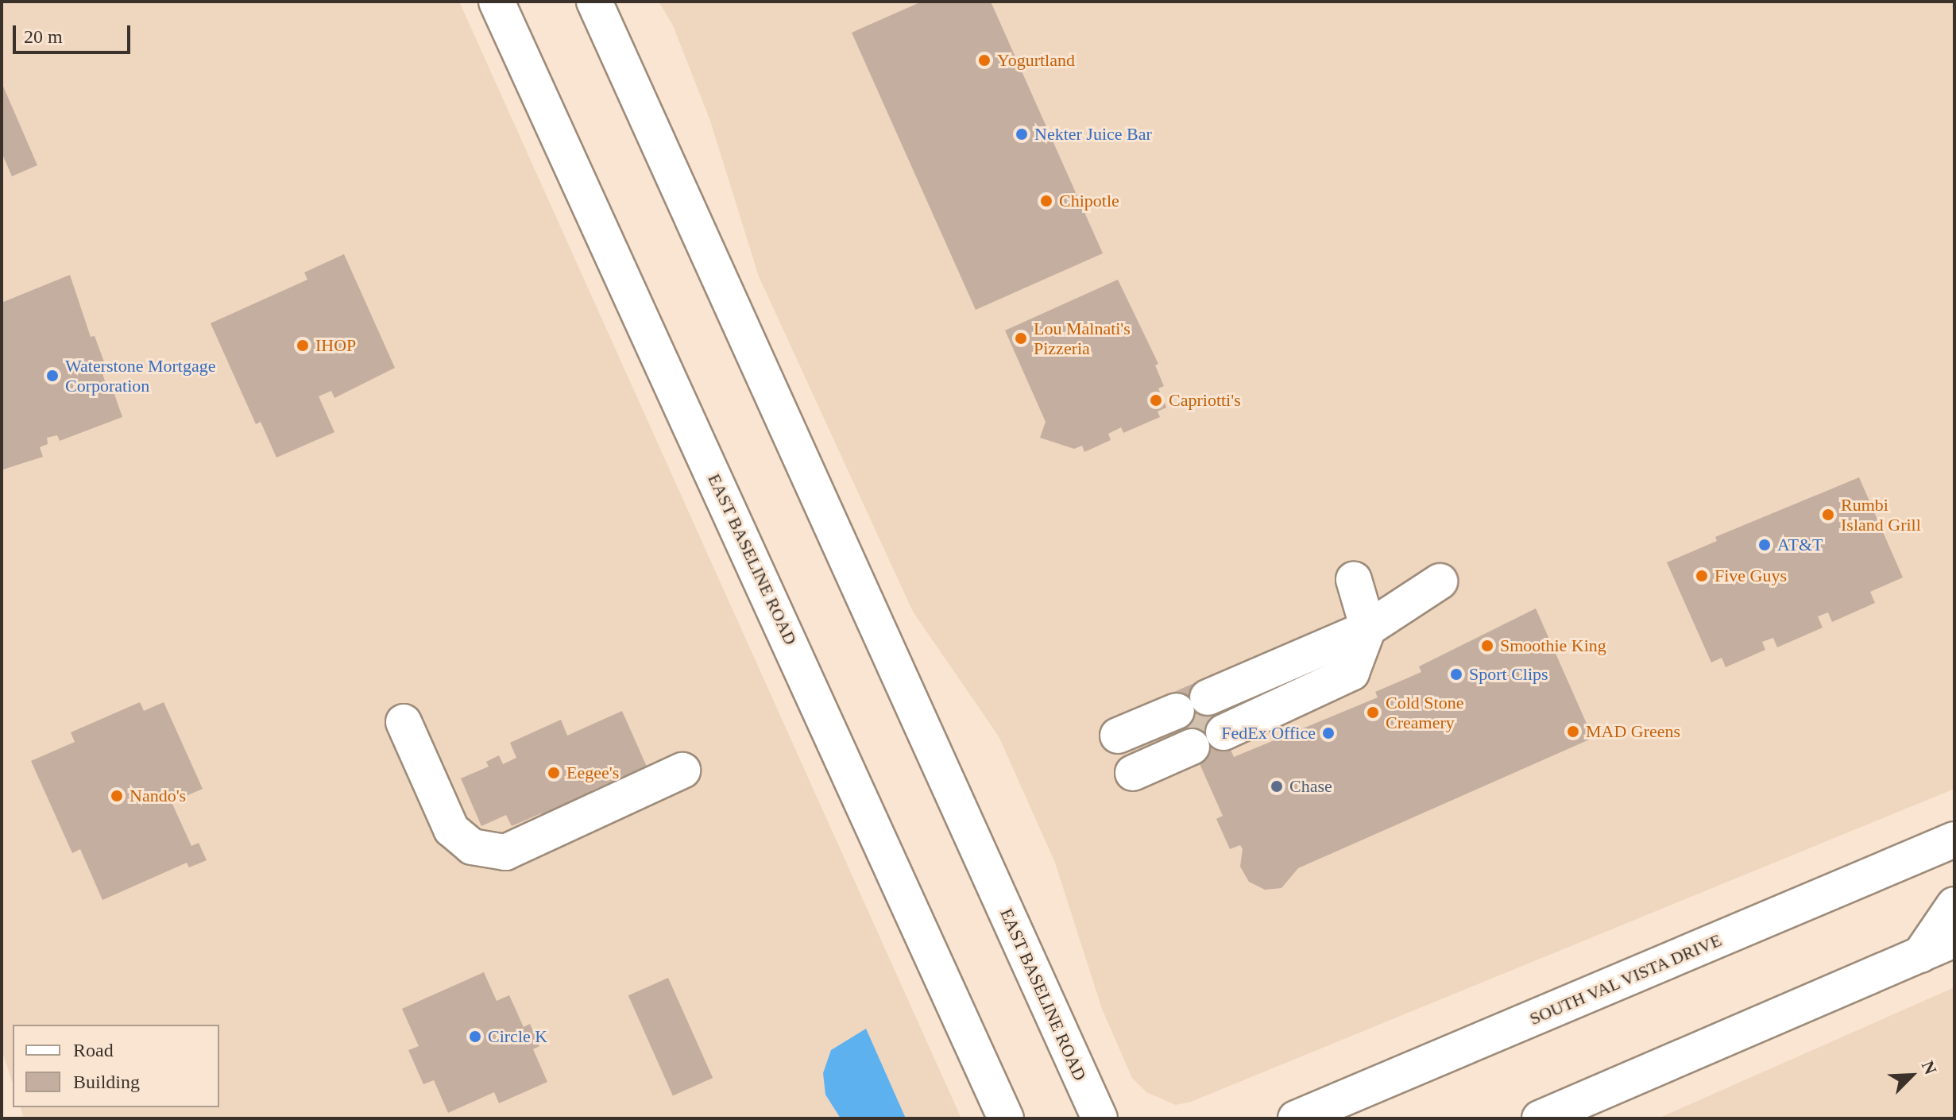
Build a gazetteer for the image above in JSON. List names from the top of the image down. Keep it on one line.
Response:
{"streets":{"main road":["EAST BASELINE ROAD","SOUTH VAL VISTA DRIVE"]},"places":["Yogurtland","Nekter Juice Bar","Chipotle","Lou Malnati's Pizzeria","IHOP","Waterstone Mortgage Corporation","Capriotti's","Rumbi Island Grill","AT&T","Five Guys","Smoothie King","Sport Clips","Cold Stone Creamery","MAD Greens","FedEx Office","Eegee's","Chase","Nando's","Circle K"],"legend":["Road","Building"],"scale_bar":"20 m","north":"top right"}
